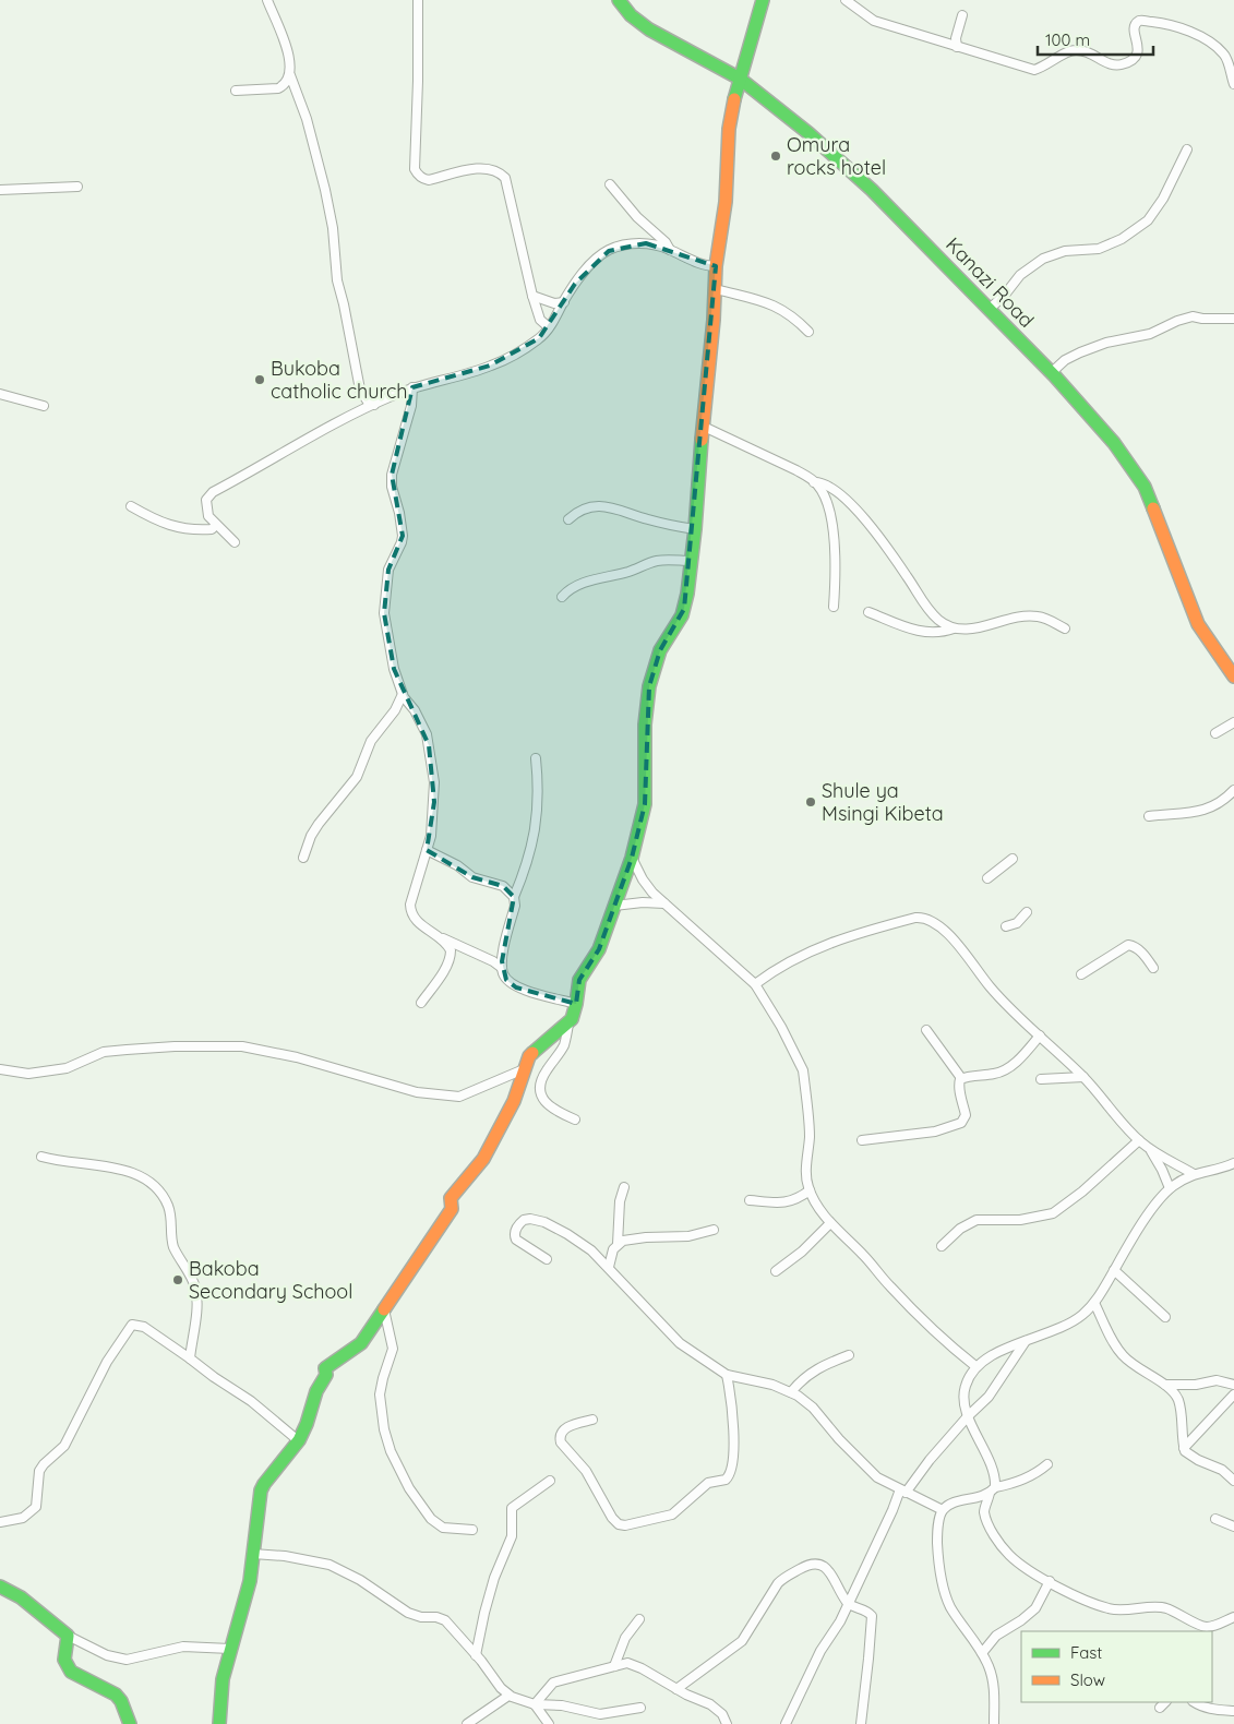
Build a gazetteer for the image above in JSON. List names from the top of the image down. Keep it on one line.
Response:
{"streets":{"street":["Kanazi Road"]},"places":["Omura rocks hotel","Bukoba catholic church","Shule ya Msingi Kibeta","Bakoba Secondary School"],"legend":["Fast","Slow"],"scale_bar":"100 m"}
